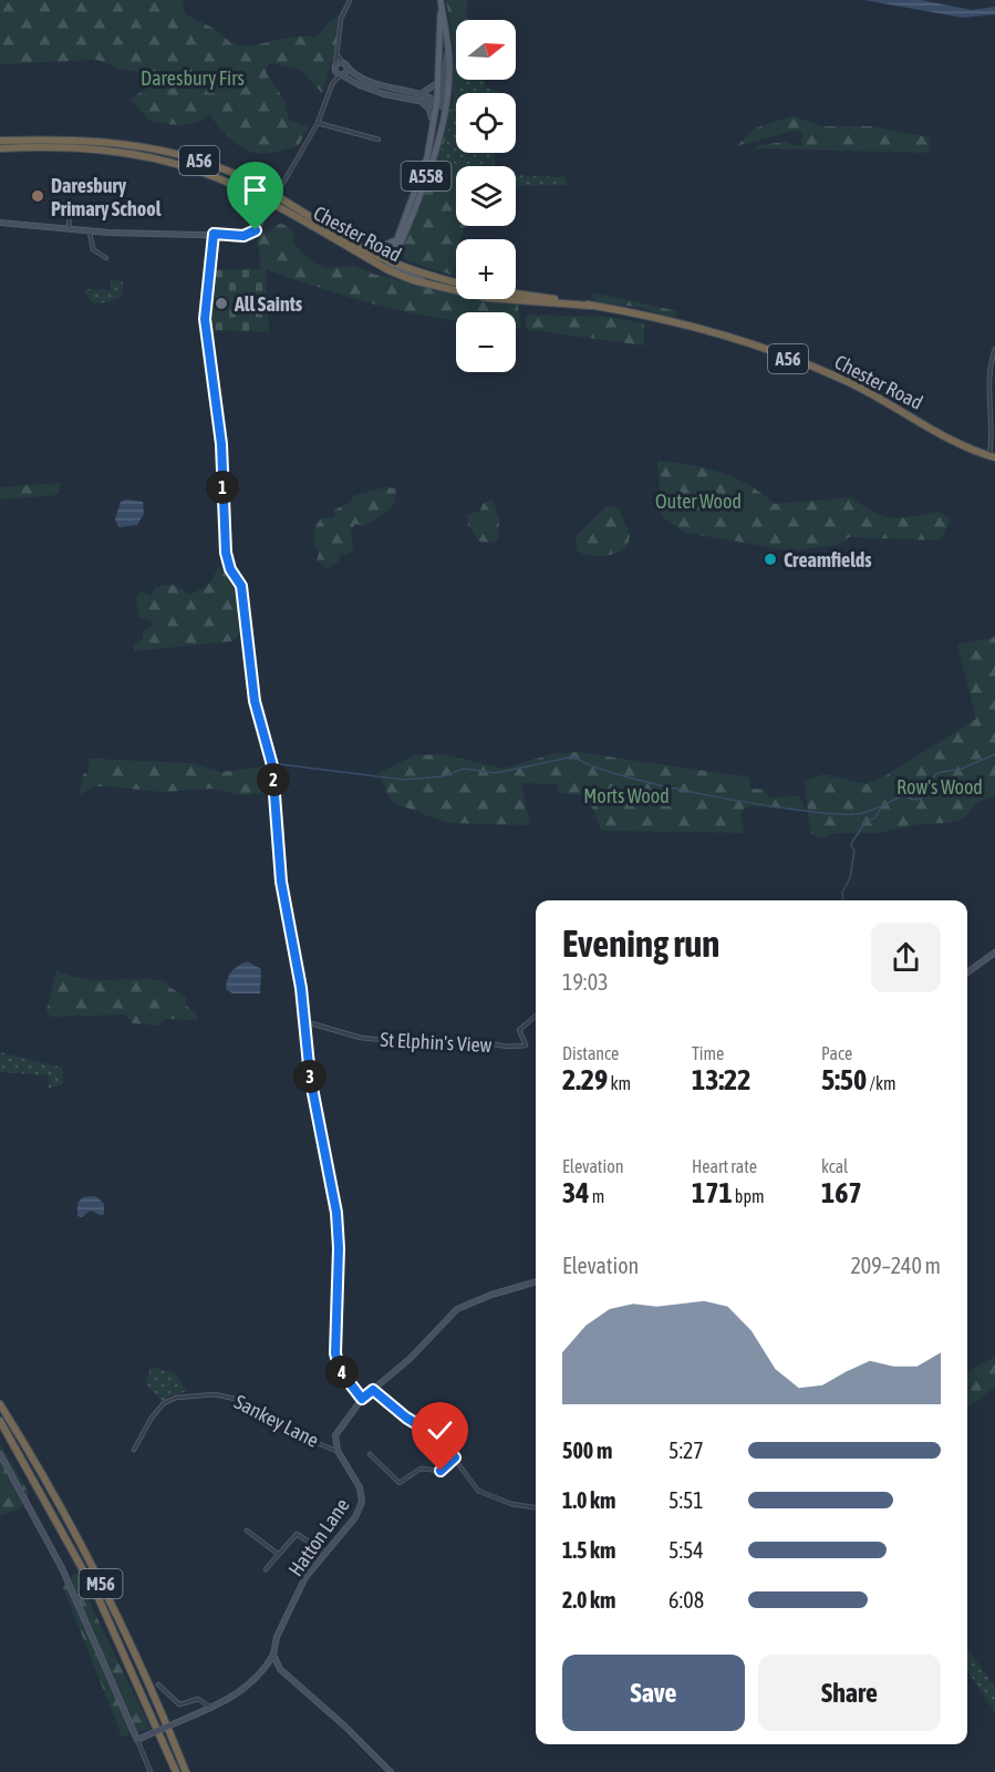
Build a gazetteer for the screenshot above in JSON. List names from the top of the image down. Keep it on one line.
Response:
{"streets":{"highway":["A56","Chester Road","M56"],"main road":["A558","Hatton Lane"],"street":["St Elphin's View","Sankey Lane"]},"crossings":[["A56","A558"],["A56","Chester Road"],["A558","Chester Road"],["Sankey Lane","Hatton Lane"]],"parks":["Daresbury Firs","Outer Wood","Row's Wood","Morts Wood"],"places":["Daresbury Primary School","All Saints","Creamfields"],"north":"right","page":{"map_buttons":["+","−"],"pins":["1","2","3","4"],"heading":["Evening run","19:03"],"stats":[["Distance","2.29 km"],["Time","13:22"],["Pace","5:50 /km"],["Elevation","34 m"],["Heart rate","171 bpm"],["kcal","167"]],"chart":["Elevation","209–240 m"],"list":[{"name":"500 m","note":"5:27"},{"name":"1.0 km","note":"5:51"},{"name":"1.5 km","note":"5:54"},{"name":"2.0 km","note":"6:08"}],"buttons":["Save","Share"]}}
